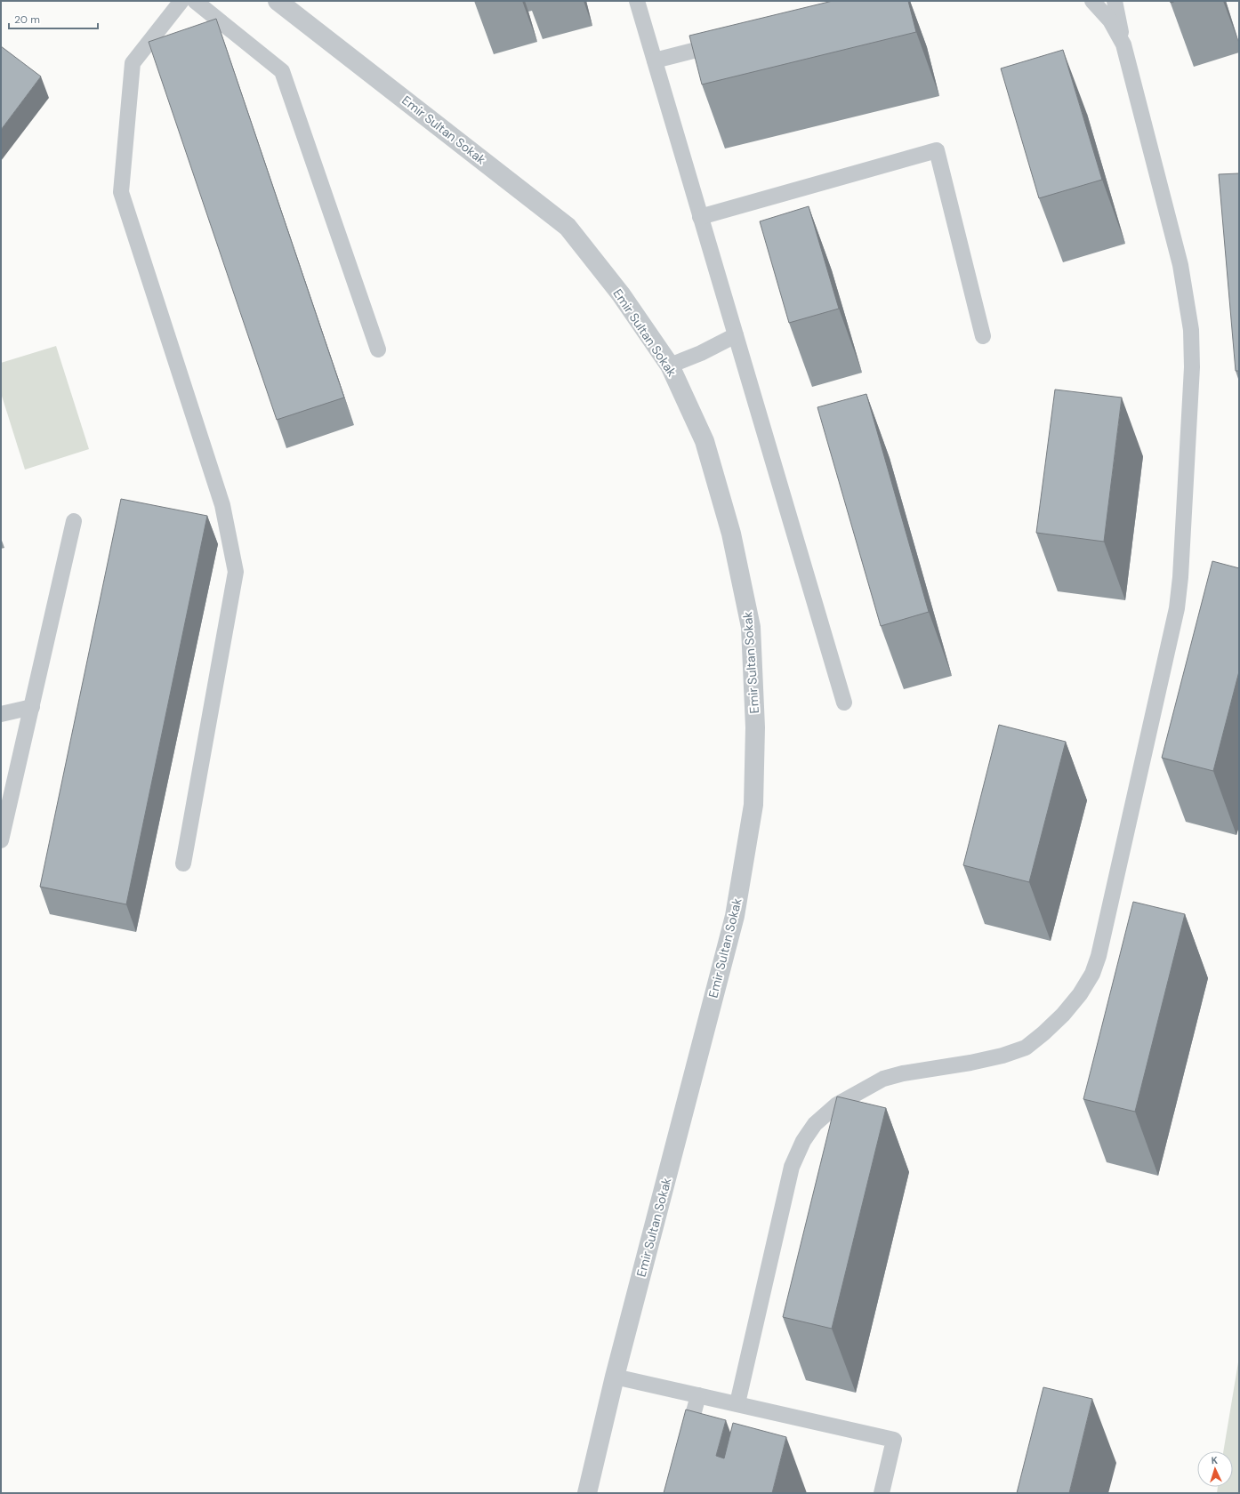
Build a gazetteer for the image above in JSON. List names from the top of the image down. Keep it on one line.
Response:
{"streets":{"street":["Emir Sultan Sokak"]},"scale_bar":"20 m","north":"top"}
